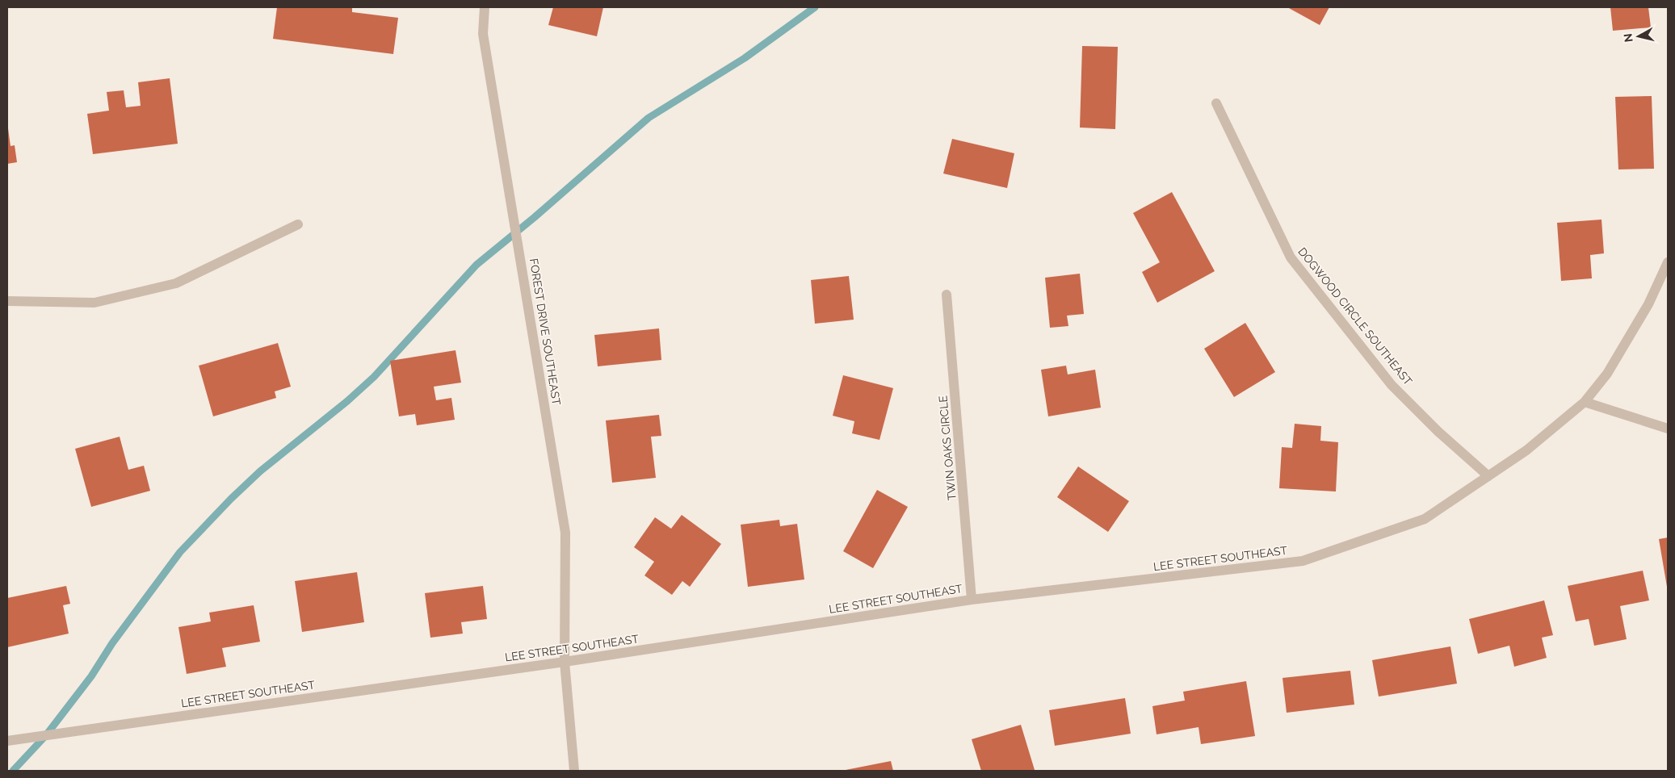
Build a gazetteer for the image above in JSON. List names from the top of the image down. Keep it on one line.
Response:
{"streets":{"street":["DOGWOOD CIRCLE SOUTHEAST","FOREST DRIVE SOUTHEAST","TWIN OAKS CIRCLE","LEE STREET SOUTHEAST"]},"crossings":[["DOGWOOD CIRCLE SOUTHEAST","LEE STREET SOUTHEAST"],["FOREST DRIVE SOUTHEAST","LEE STREET SOUTHEAST"],["TWIN OAKS CIRCLE","LEE STREET SOUTHEAST"]],"north":"left"}
